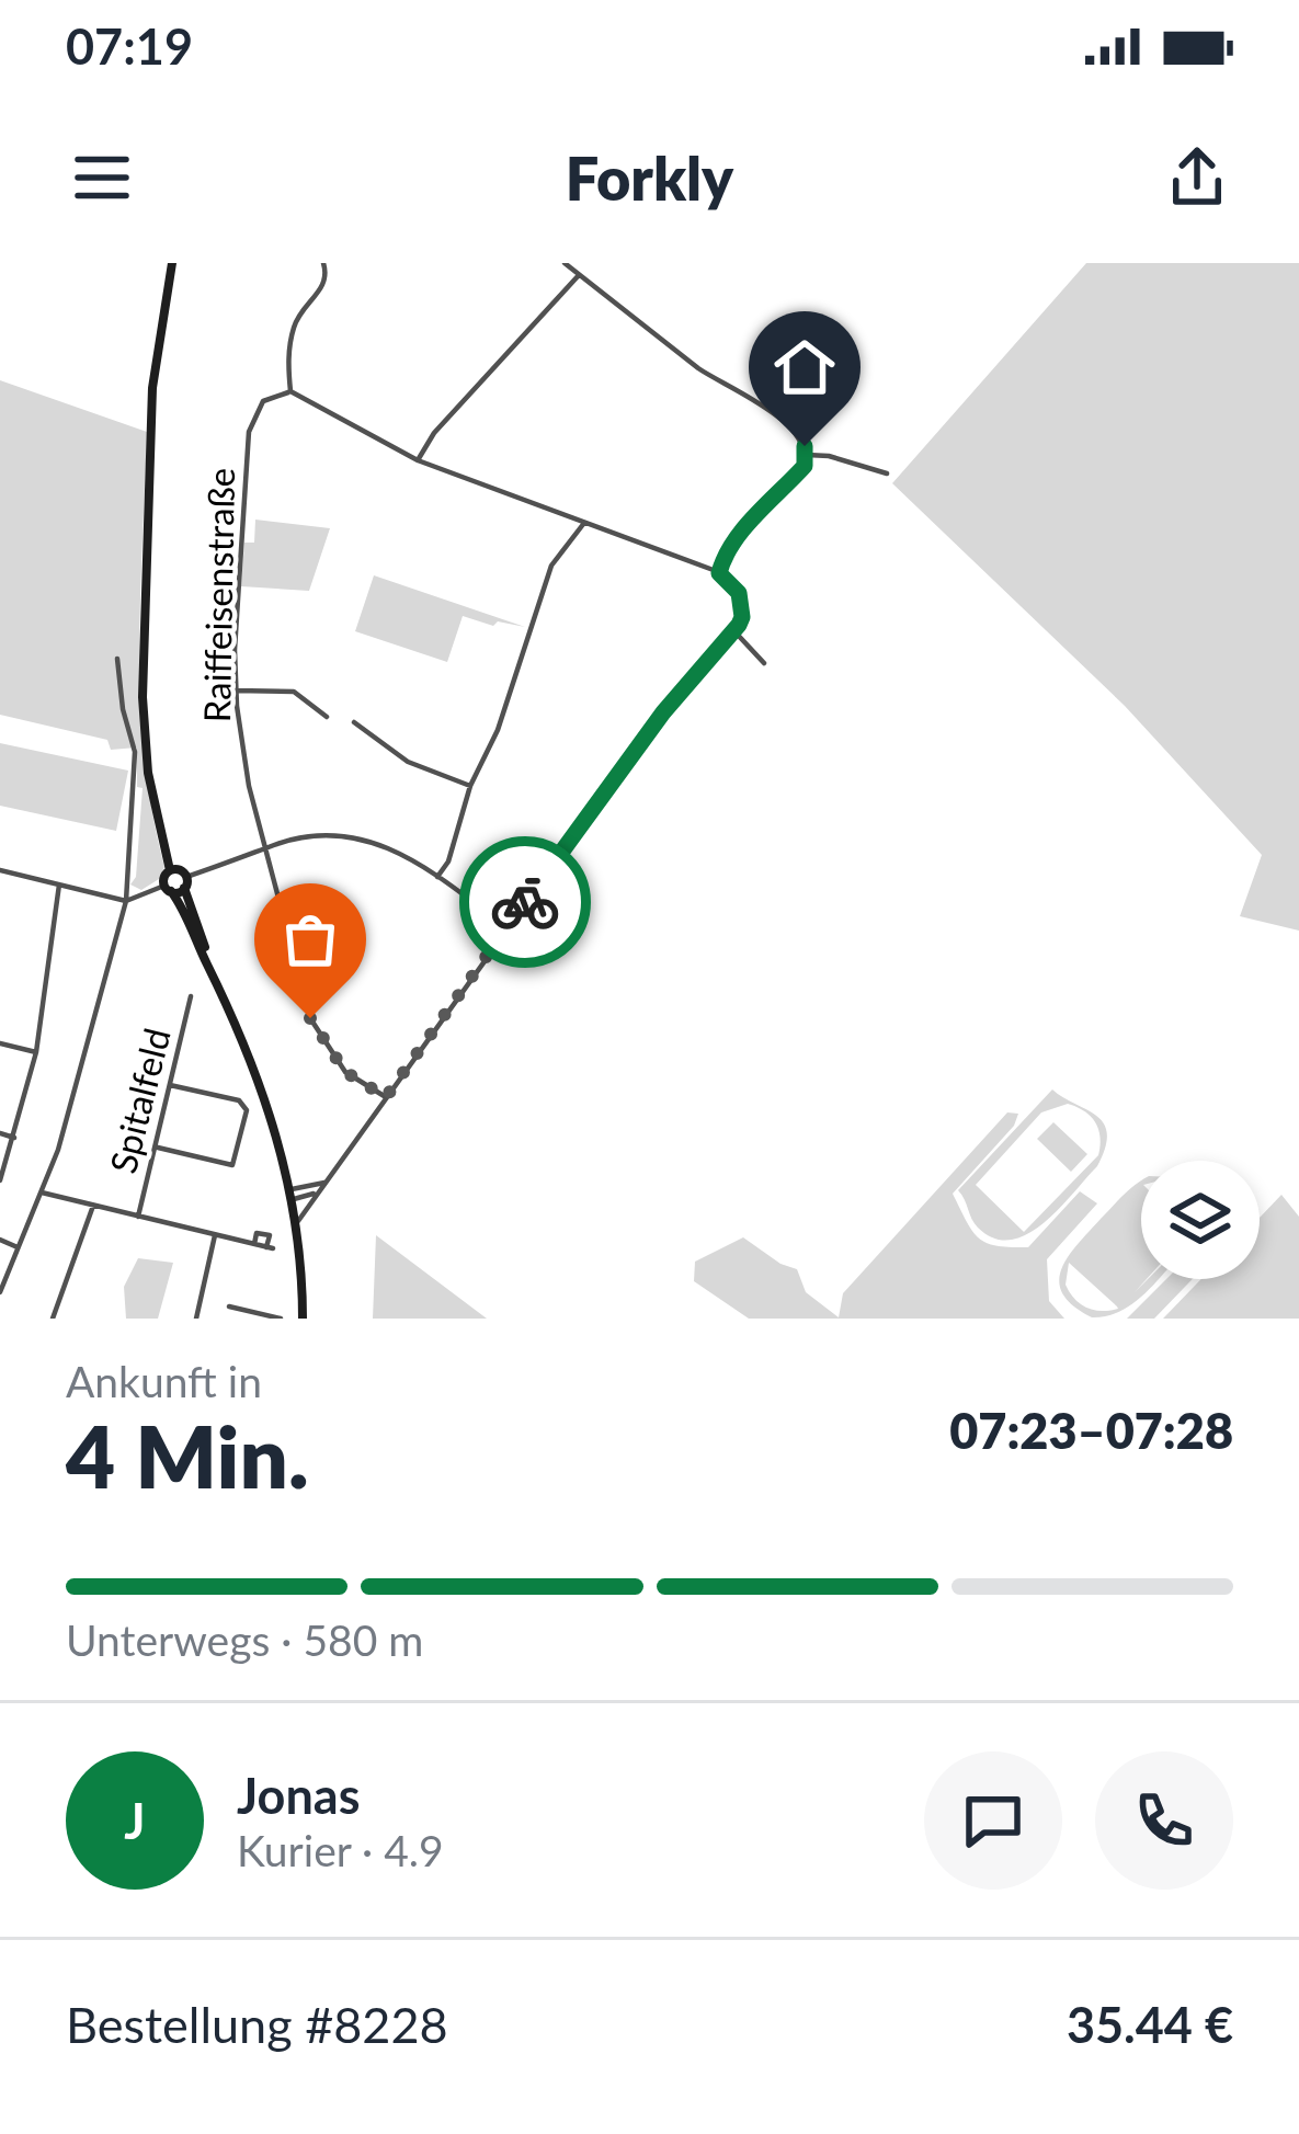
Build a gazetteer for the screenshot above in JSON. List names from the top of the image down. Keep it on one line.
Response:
{"streets":{"street":["Raiffeisenstraße","Spitalfeld"]},"page":{"status":"07:19","header":"Forkly","heading":["4 Min.","Ankunft in","07:23–07:28"],"panel":["Jonas","Kurier · 4.9","Bestellung #8228","35.44 €"],"bar":"Unterwegs · 580 m","round":"J"}}
